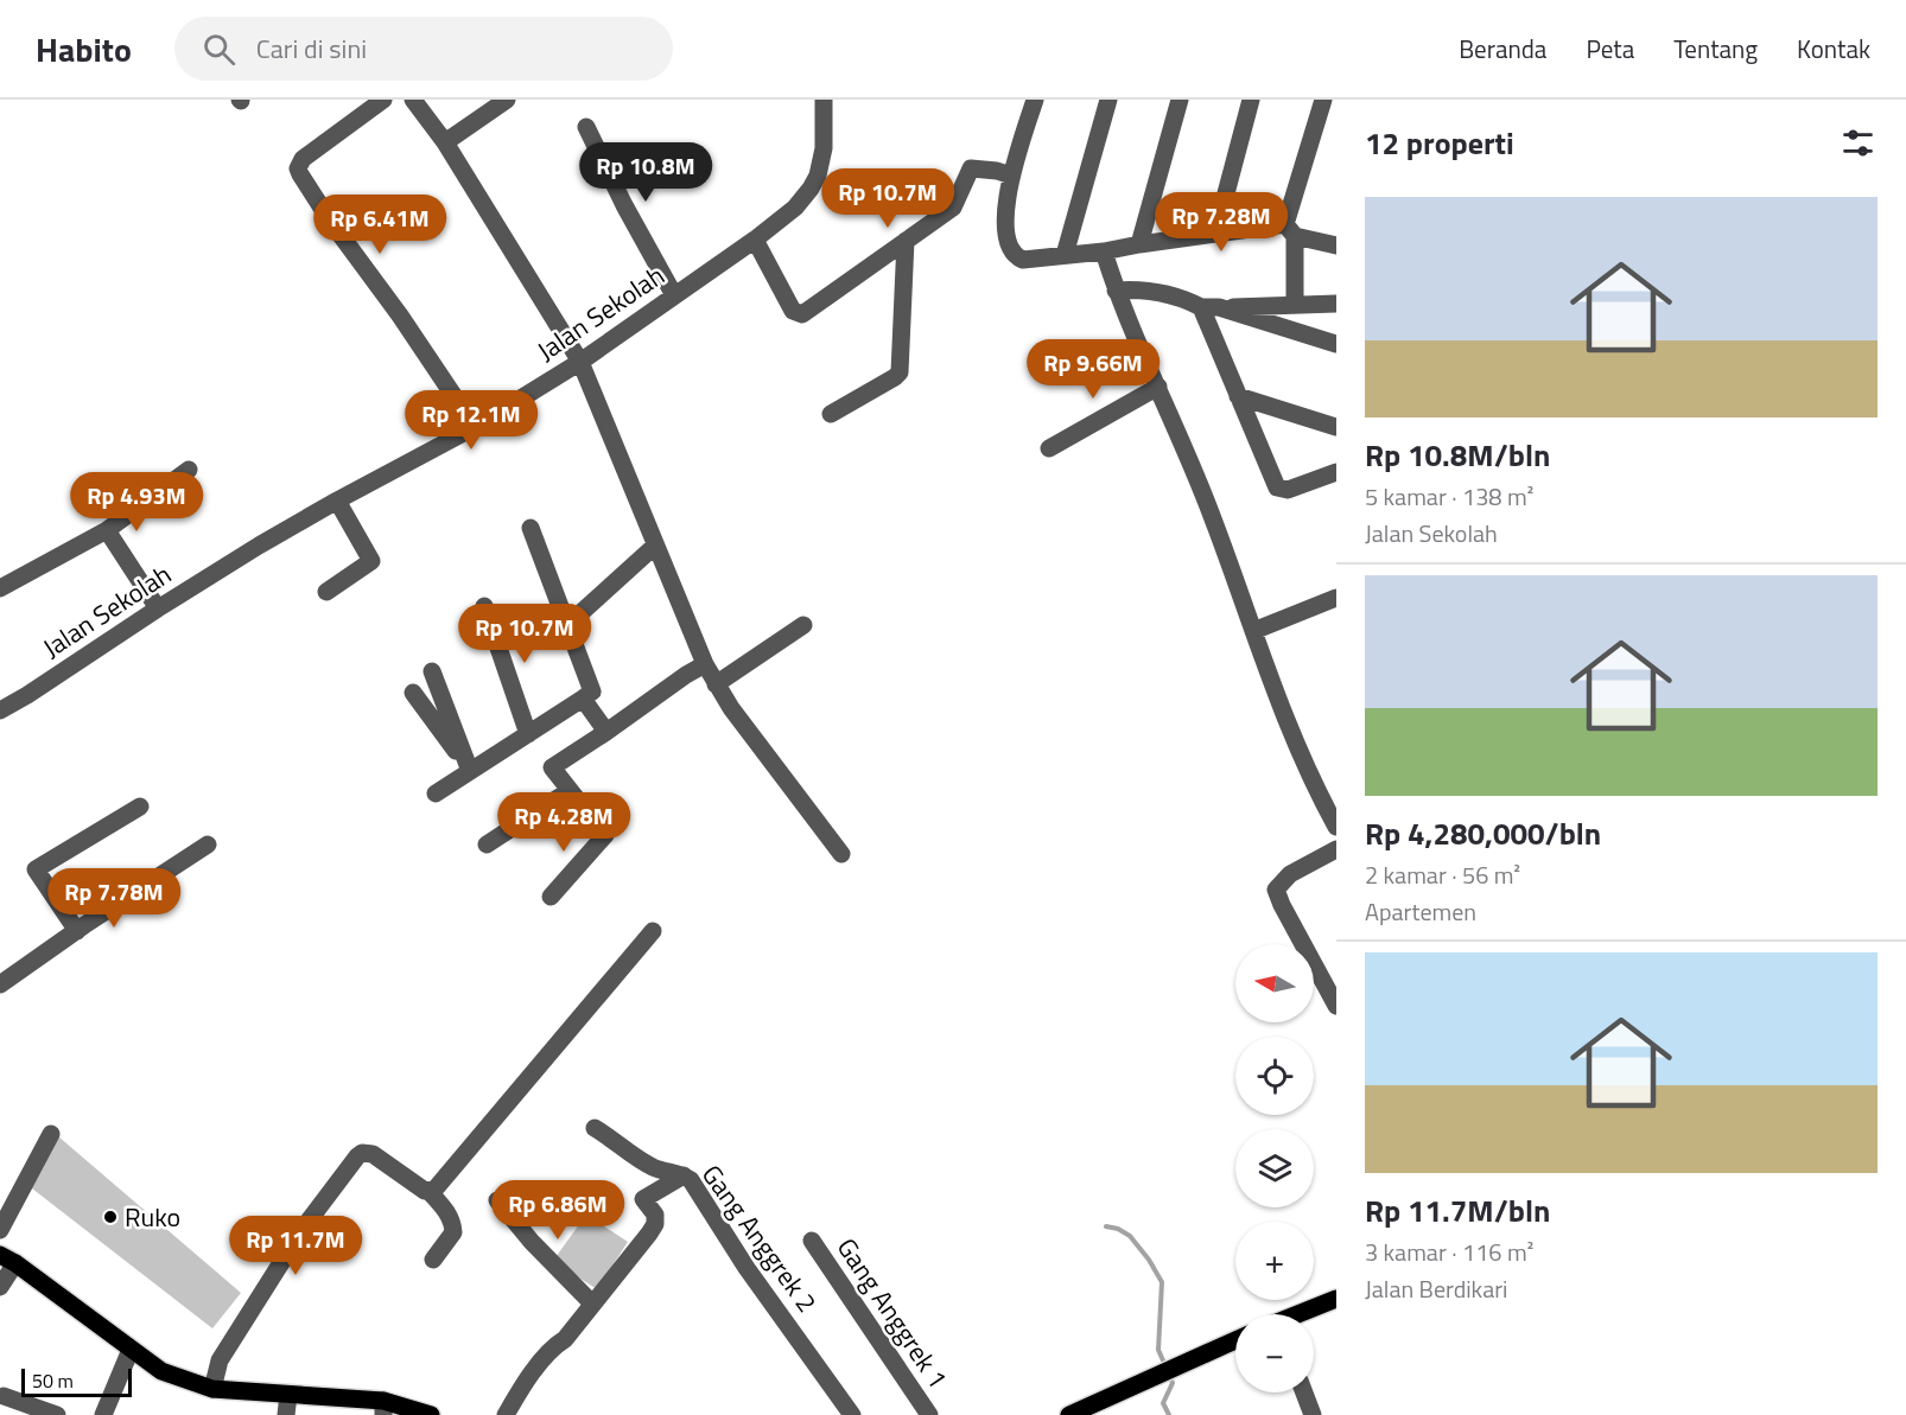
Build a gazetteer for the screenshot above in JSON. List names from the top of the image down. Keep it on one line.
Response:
{"streets":{"street":["Jalan Sekolah","Gang Anggrek 2","Gang Anggrek 1"]},"places":["Ruko"],"scale_bar":"50 m","north":"left","page":{"header":"Habito","search":"Cari di sini","nav":["Beranda","Peta","Tentang","Kontak"],"heading":"12 properti","price":["Rp 10.8M","Rp 10.7M","Rp 7.28M","Rp 6.41M","Rp 9.66M","Rp 12.1M","Rp 4.93M","Rp 10.7M","Rp 4.28M","Rp 7.78M","Rp 6.86M","Rp 11.7M"],"list":[{"name":"Rp 10.8M/bln","note":"5 kamar · 138 m² · Jalan Sekolah"},{"name":"Rp 4,280,000/bln","note":"2 kamar · 56 m² · Apartemen"},{"name":"Rp 11.7M/bln","note":"3 kamar · 116 m² · Jalan Berdikari"}],"map_buttons":["+","−"],"scale":"50 m"}}
